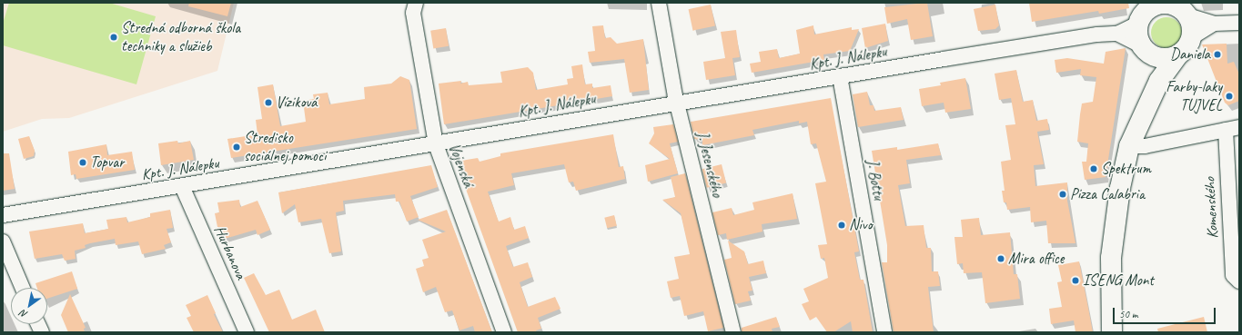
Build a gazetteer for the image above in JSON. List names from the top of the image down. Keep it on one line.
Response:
{"streets":{"street":["Kpt. J. Nálepku","J. Jesenského","Vojenská","J. Bottu","Komenského","Hurbanova"]},"crossings":[["Kpt. J. Nálepku","J. Jesenského"],["Kpt. J. Nálepku","Vojenská"],["Kpt. J. Nálepku","J. Bottu"],["Kpt. J. Nálepku","Hurbanova"]],"places":["Stredná odborná škola techniky a služieb","Daniela","Farby-laky TUJVEL","Víziková","Stredisko sociálnej pomoci","Topvar","Spektrum","Pizza Calabria","Nivo","Mira office","ISENG Mont"],"scale_bar":"50 m","north":"bottom left"}
